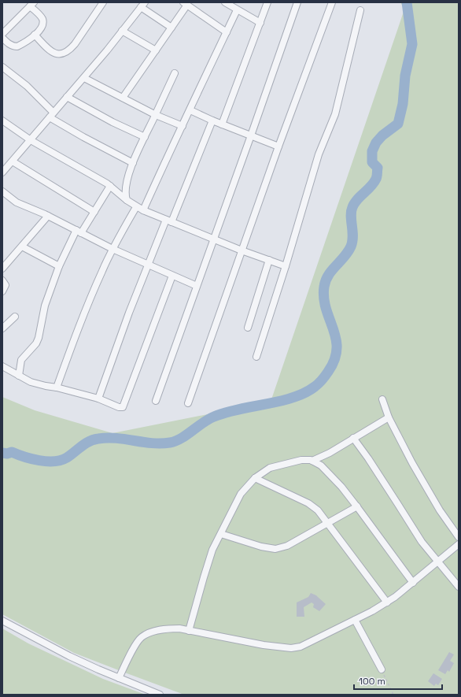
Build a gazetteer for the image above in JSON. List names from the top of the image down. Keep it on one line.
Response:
{"scale_bar":"100 m"}
